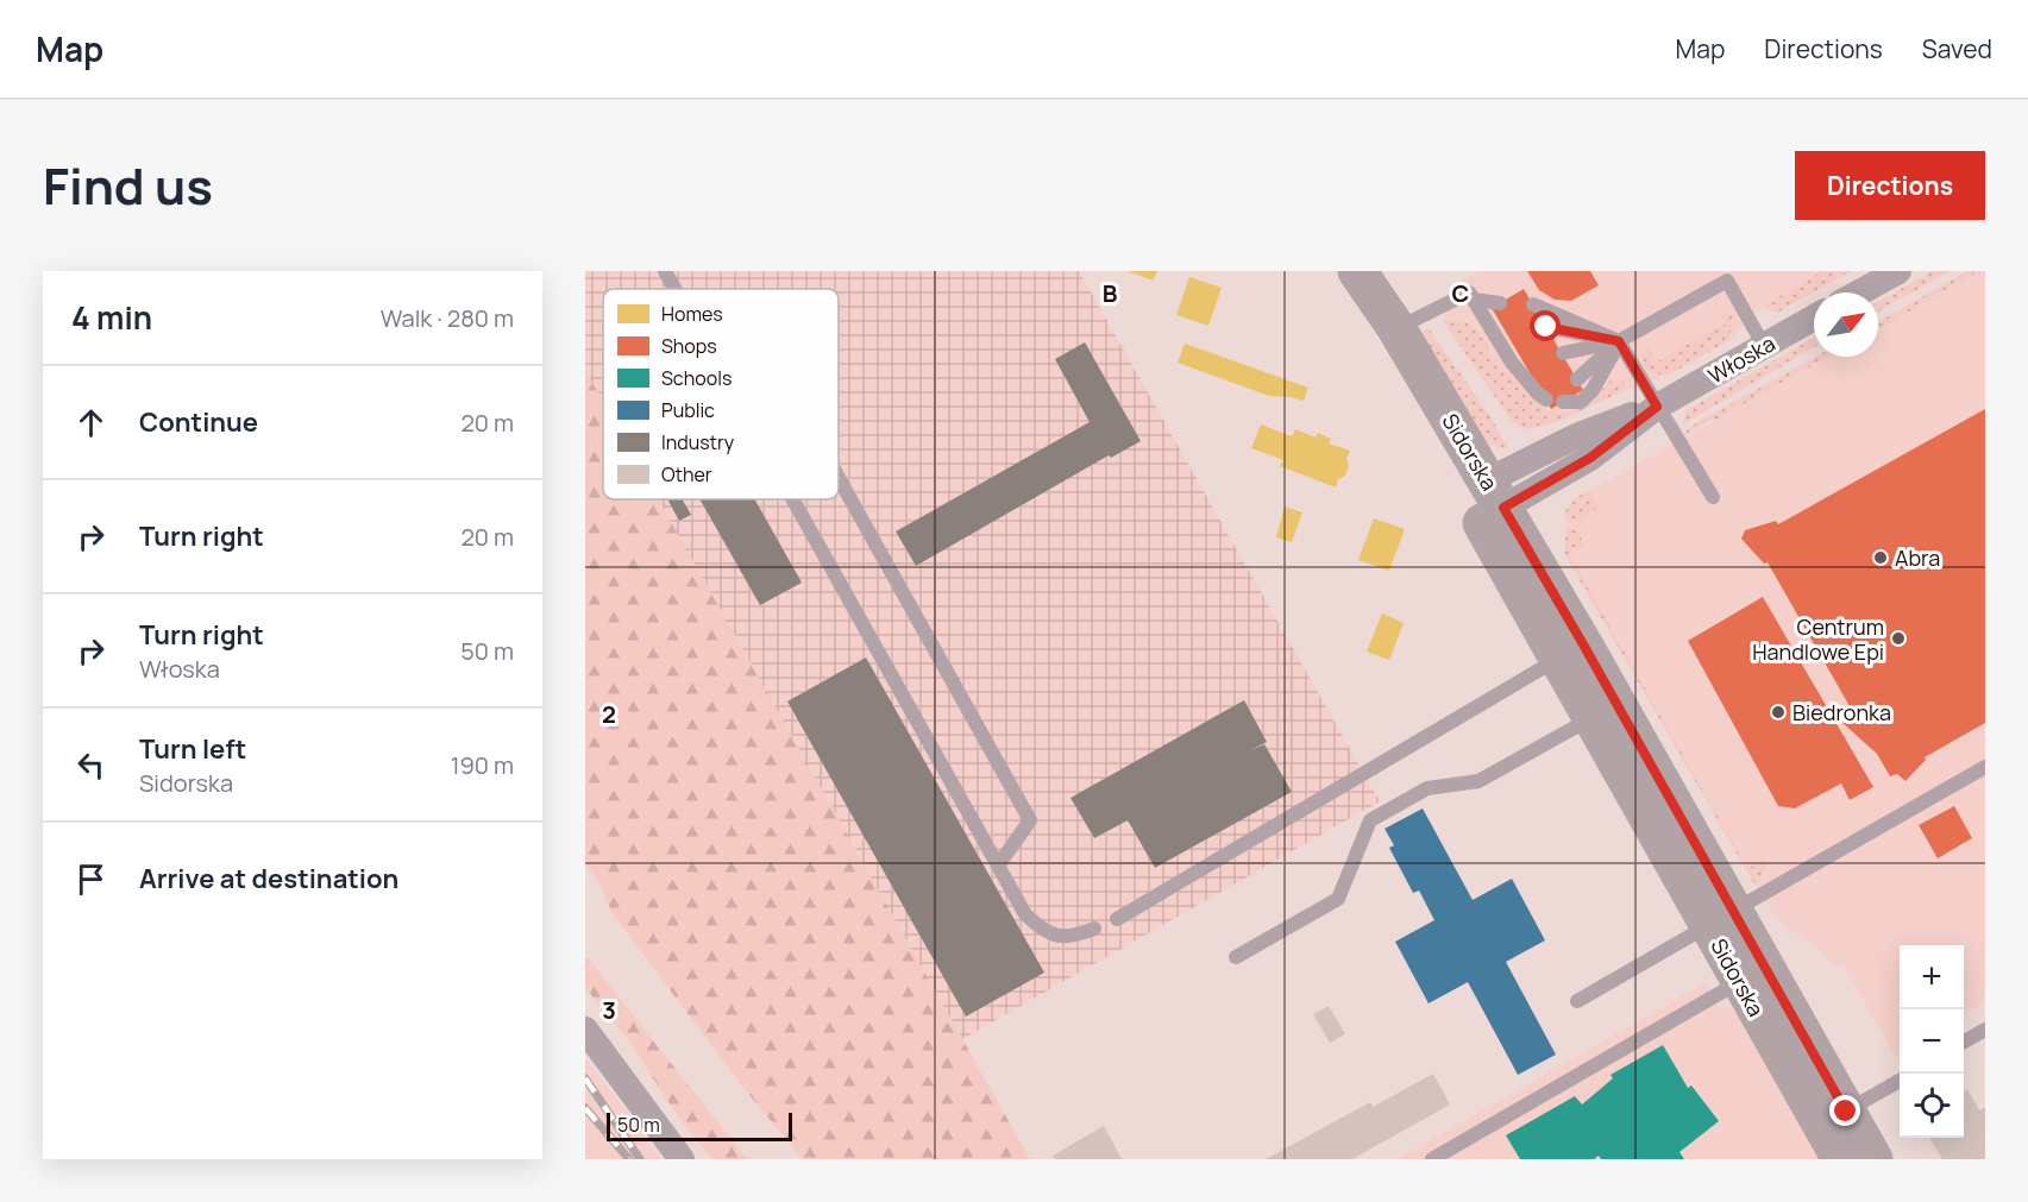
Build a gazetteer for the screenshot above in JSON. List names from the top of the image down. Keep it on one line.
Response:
{"streets":{"street":["Włoska","Sidorska"]},"crossings":[["Włoska","Sidorska"]],"places":["Abra","Centrum Handlowe Epi","Biedronka"],"legend":["Homes","Shops","Schools","Public","Industry","Other"],"scale_bar":"50 m","north":"top right","page":{"header":"Map","nav":["Map","Directions","Saved"],"title":"Find us","buttons":"Directions","heading":["4 min","Walk · 280 m"],"list":[["Continue","20 m"],["Turn right","20 m"],["Turn right","Włoska","50 m"],["Turn left","Sidorska","190 m"],"Arrive at destination"],"map_buttons":["+","−"],"scale":"50 m"},"grid":{"columns":["B","C"],"rows":["2","3"]}}
